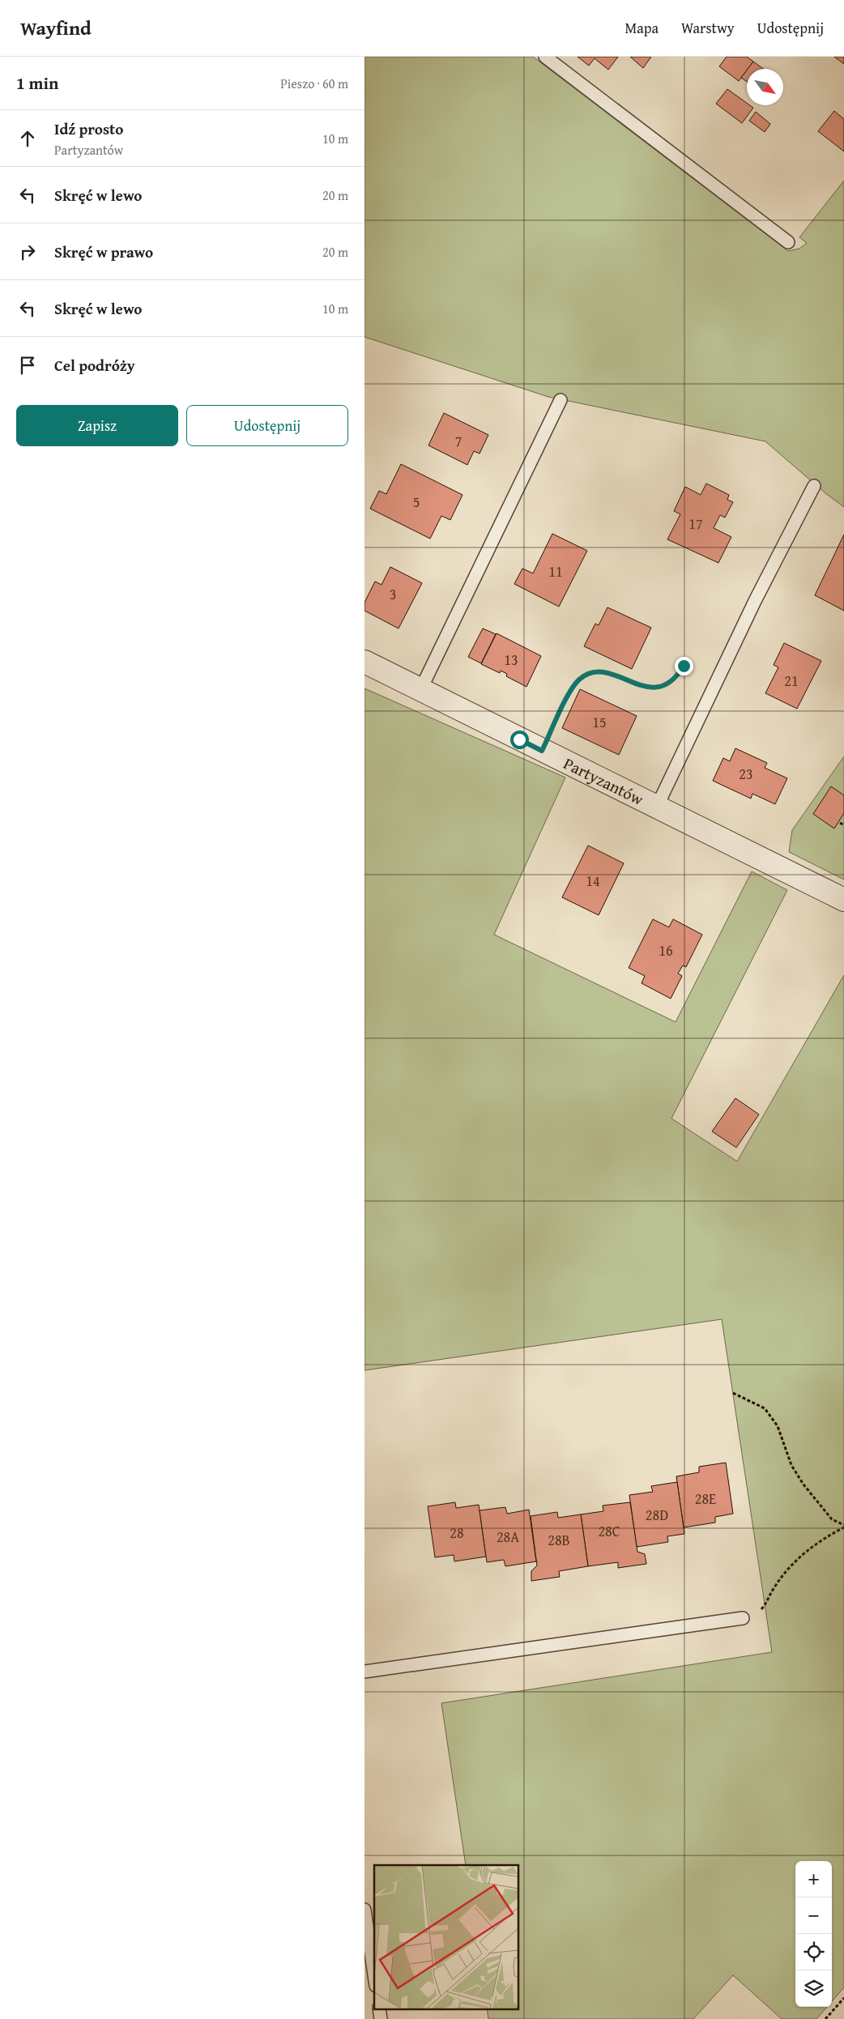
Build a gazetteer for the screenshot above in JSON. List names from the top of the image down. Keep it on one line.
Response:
{"streets":{"street":["Partyzantów"]},"house_numbers":["7","5","17","11","3","13","21","15","23","14","16","28E","28D","28C","28","28A","28B"],"north":"bottom right","page":{"header":"Wayfind","nav":["Mapa","Warstwy","Udostępnij"],"heading":["1 min","Pieszo · 60 m"],"list":[["Idź prosto","Partyzantów","10 m"],["Skręć w lewo","20 m"],["Skręć w prawo","20 m"],["Skręć w lewo","10 m"],"Cel podróży"],"buttons":["Zapisz","Udostępnij"],"map_buttons":["+","−"]}}
